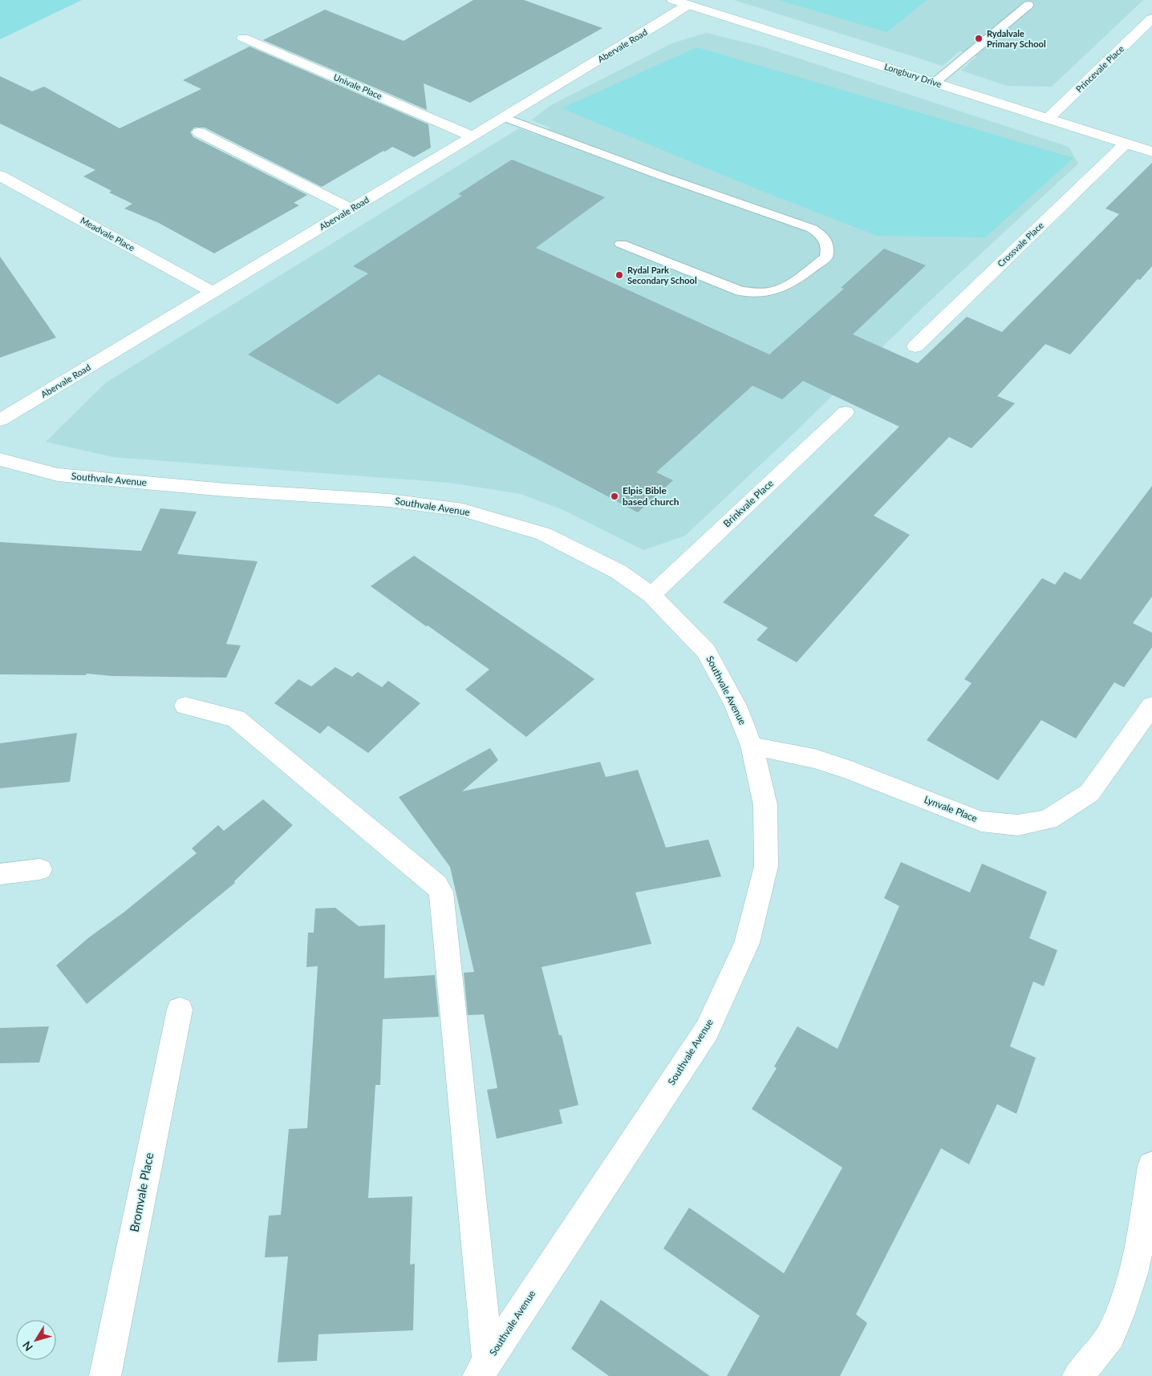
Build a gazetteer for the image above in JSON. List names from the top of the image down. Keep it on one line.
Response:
{"streets":{"street":["Abervale Road","Princevale Place","Longbury Drive","Univale Place","Meadvale Place","Crossvale Place","Southvale Avenue","Brinkvale Place","Lynvale Place","Bromvale Place"]},"crossings":[["Abervale Road","Longbury Drive"],["Abervale Road","Univale Place"],["Abervale Road","Meadvale Place"],["Princevale Place","Longbury Drive"],["Longbury Drive","Crossvale Place"],["Southvale Avenue","Brinkvale Place"],["Southvale Avenue","Lynvale Place"]],"places":["Rydalvale Primary School","Rydal Park Secondary School","Elpis Bible based church"],"north":"bottom left"}
